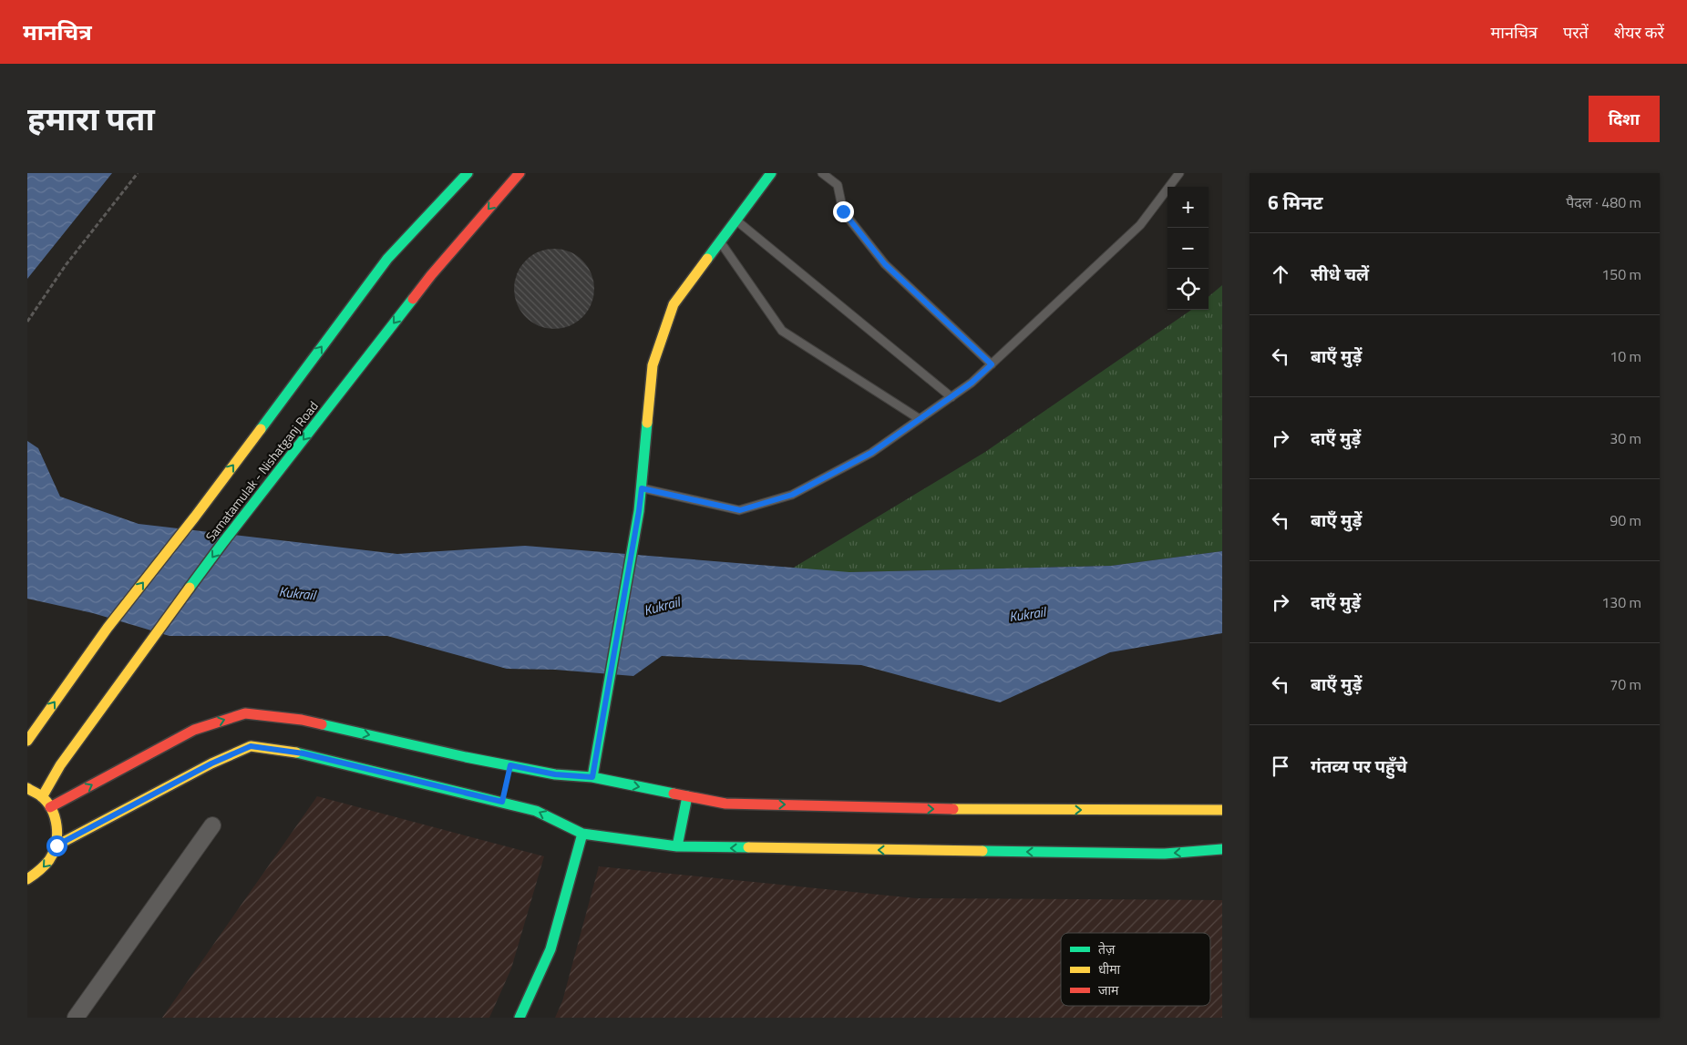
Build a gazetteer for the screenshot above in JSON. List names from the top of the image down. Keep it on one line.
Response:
{"streets":{"street":["Samatamulak - Nishatganj Road"]},"water":["Kukrail"],"legend":["तेज़","धीमा","जाम"],"page":{"header":"मानचित्र","nav":["मानचित्र","परतें","शेयर करें"],"title":"हमारा पता","buttons":"दिशा","heading":["6 मिनट","पैदल · 480 m"],"map_buttons":["+","−"],"list":[["सीधे चलें","150 m"],["बाएँ मुड़ें","10 m"],["दाएँ मुड़ें","30 m"],["बाएँ मुड़ें","90 m"],["दाएँ मुड़ें","130 m"],["बाएँ मुड़ें","70 m"],"गंतव्य पर पहुँचे"]}}
